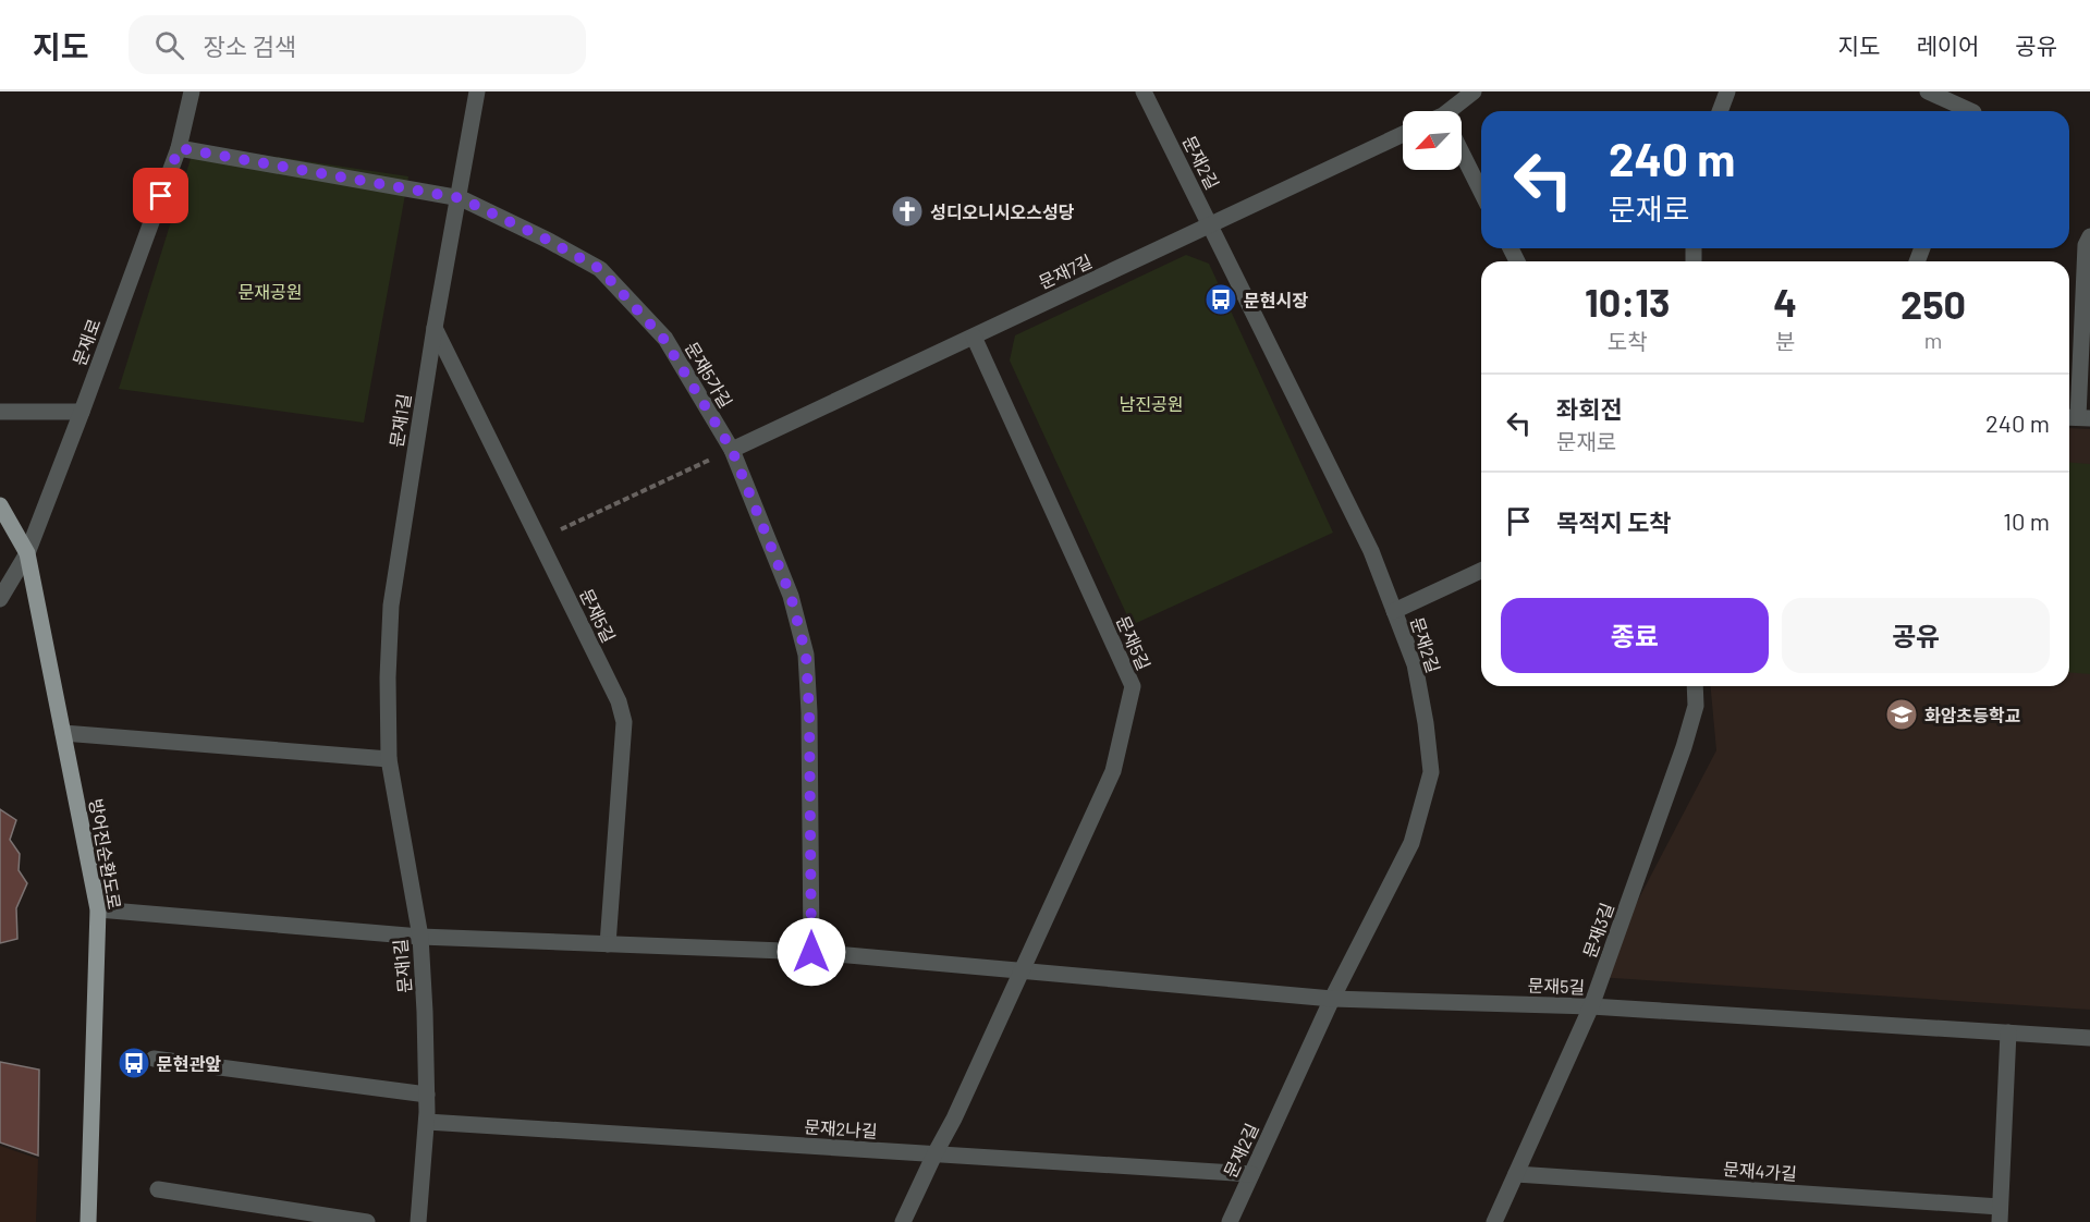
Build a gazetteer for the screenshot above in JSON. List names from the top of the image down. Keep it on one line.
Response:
{"streets":{"main road":["방어진순환도로"],"street":["문재2길","문재7길","문재로","문재5가길","문재1길","문재5길","문재3길","문재2나길","문재4가길"]},"crossings":[["문재2길","문재7길"],["문재2길","문재5길"],["문재2길","문재2나길"],["문재7길","문재5가길"],["문재7길","문재5길"],["문재로","문재5가길"],["문재로","방어진순환도로"],["문재5가길","문재1길"],["문재5가길","문재5길"],["문재1길","문재5길"],["문재1길","문재2나길"],["문재5길","방어진순환도로"],["문재5길","문재3길"],["문재5길","문재4가길"],["문재3길","문재4가길"]],"parks":["문재공원","남진공원"],"places":{"church":["성디오니시오스성당"],"bus stop":["문현시장","문현관앞"],"school or university":["화암초등학교"]},"north":"bottom left","page":{"header":"지도","search":"장소 검색","nav":["지도","레이어","공유"],"turn":["240 m","문재로"],"eta":["10:13","도착","4","분","250","m"],"list":[{"name":"좌회전","note":"문재로","value":"240 m"},{"name":"목적지 도착","value":"10 m"}],"buttons":["종료","공유"]}}
